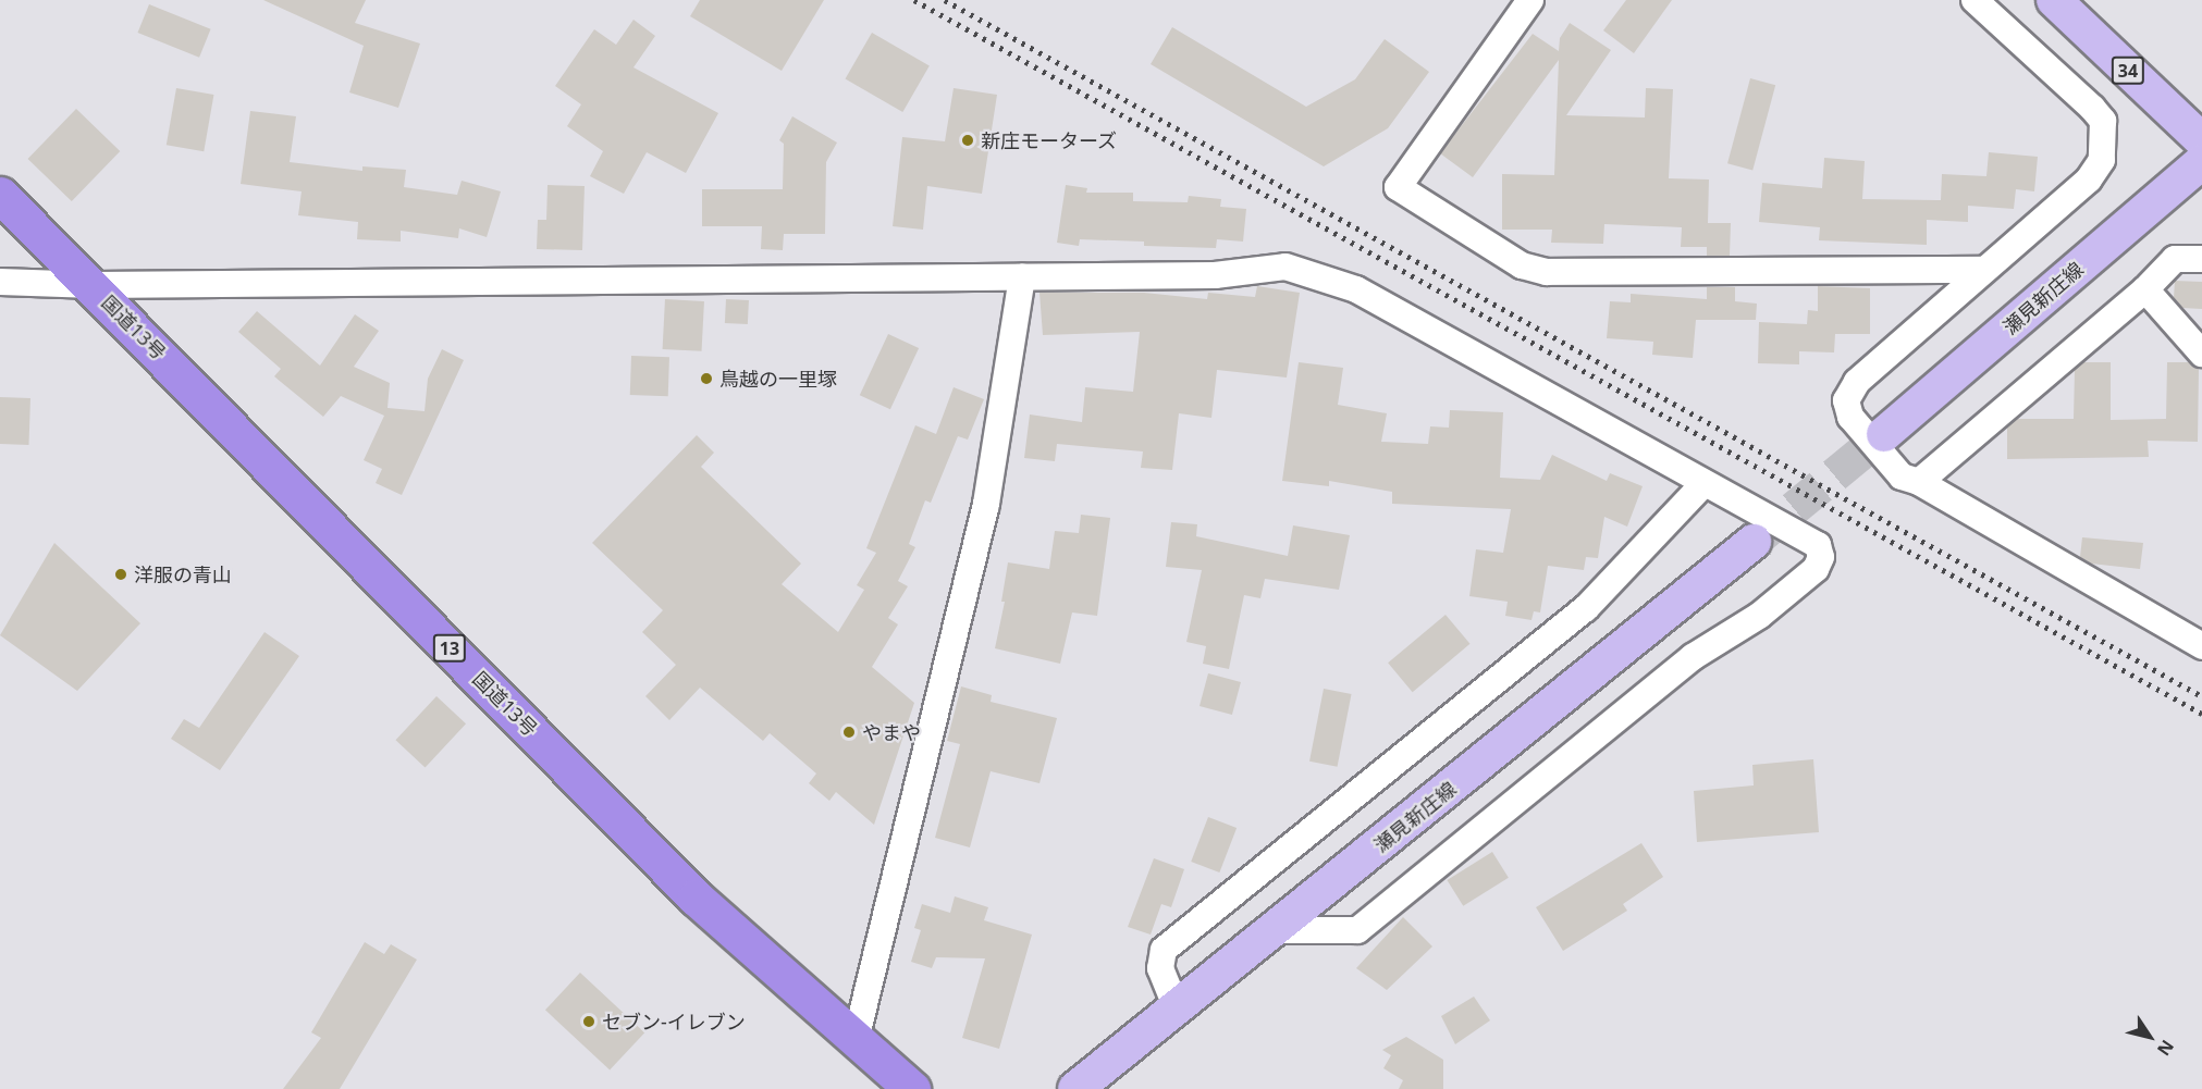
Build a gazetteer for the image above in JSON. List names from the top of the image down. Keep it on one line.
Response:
{"streets":{"highway":["国道13号","13"],"main road":["34","瀬見新庄線"]},"places":["新庄モーターズ","鳥越の一里塚","洋服の青山","やまや","セブン-イレブン"],"north":"bottom right"}
